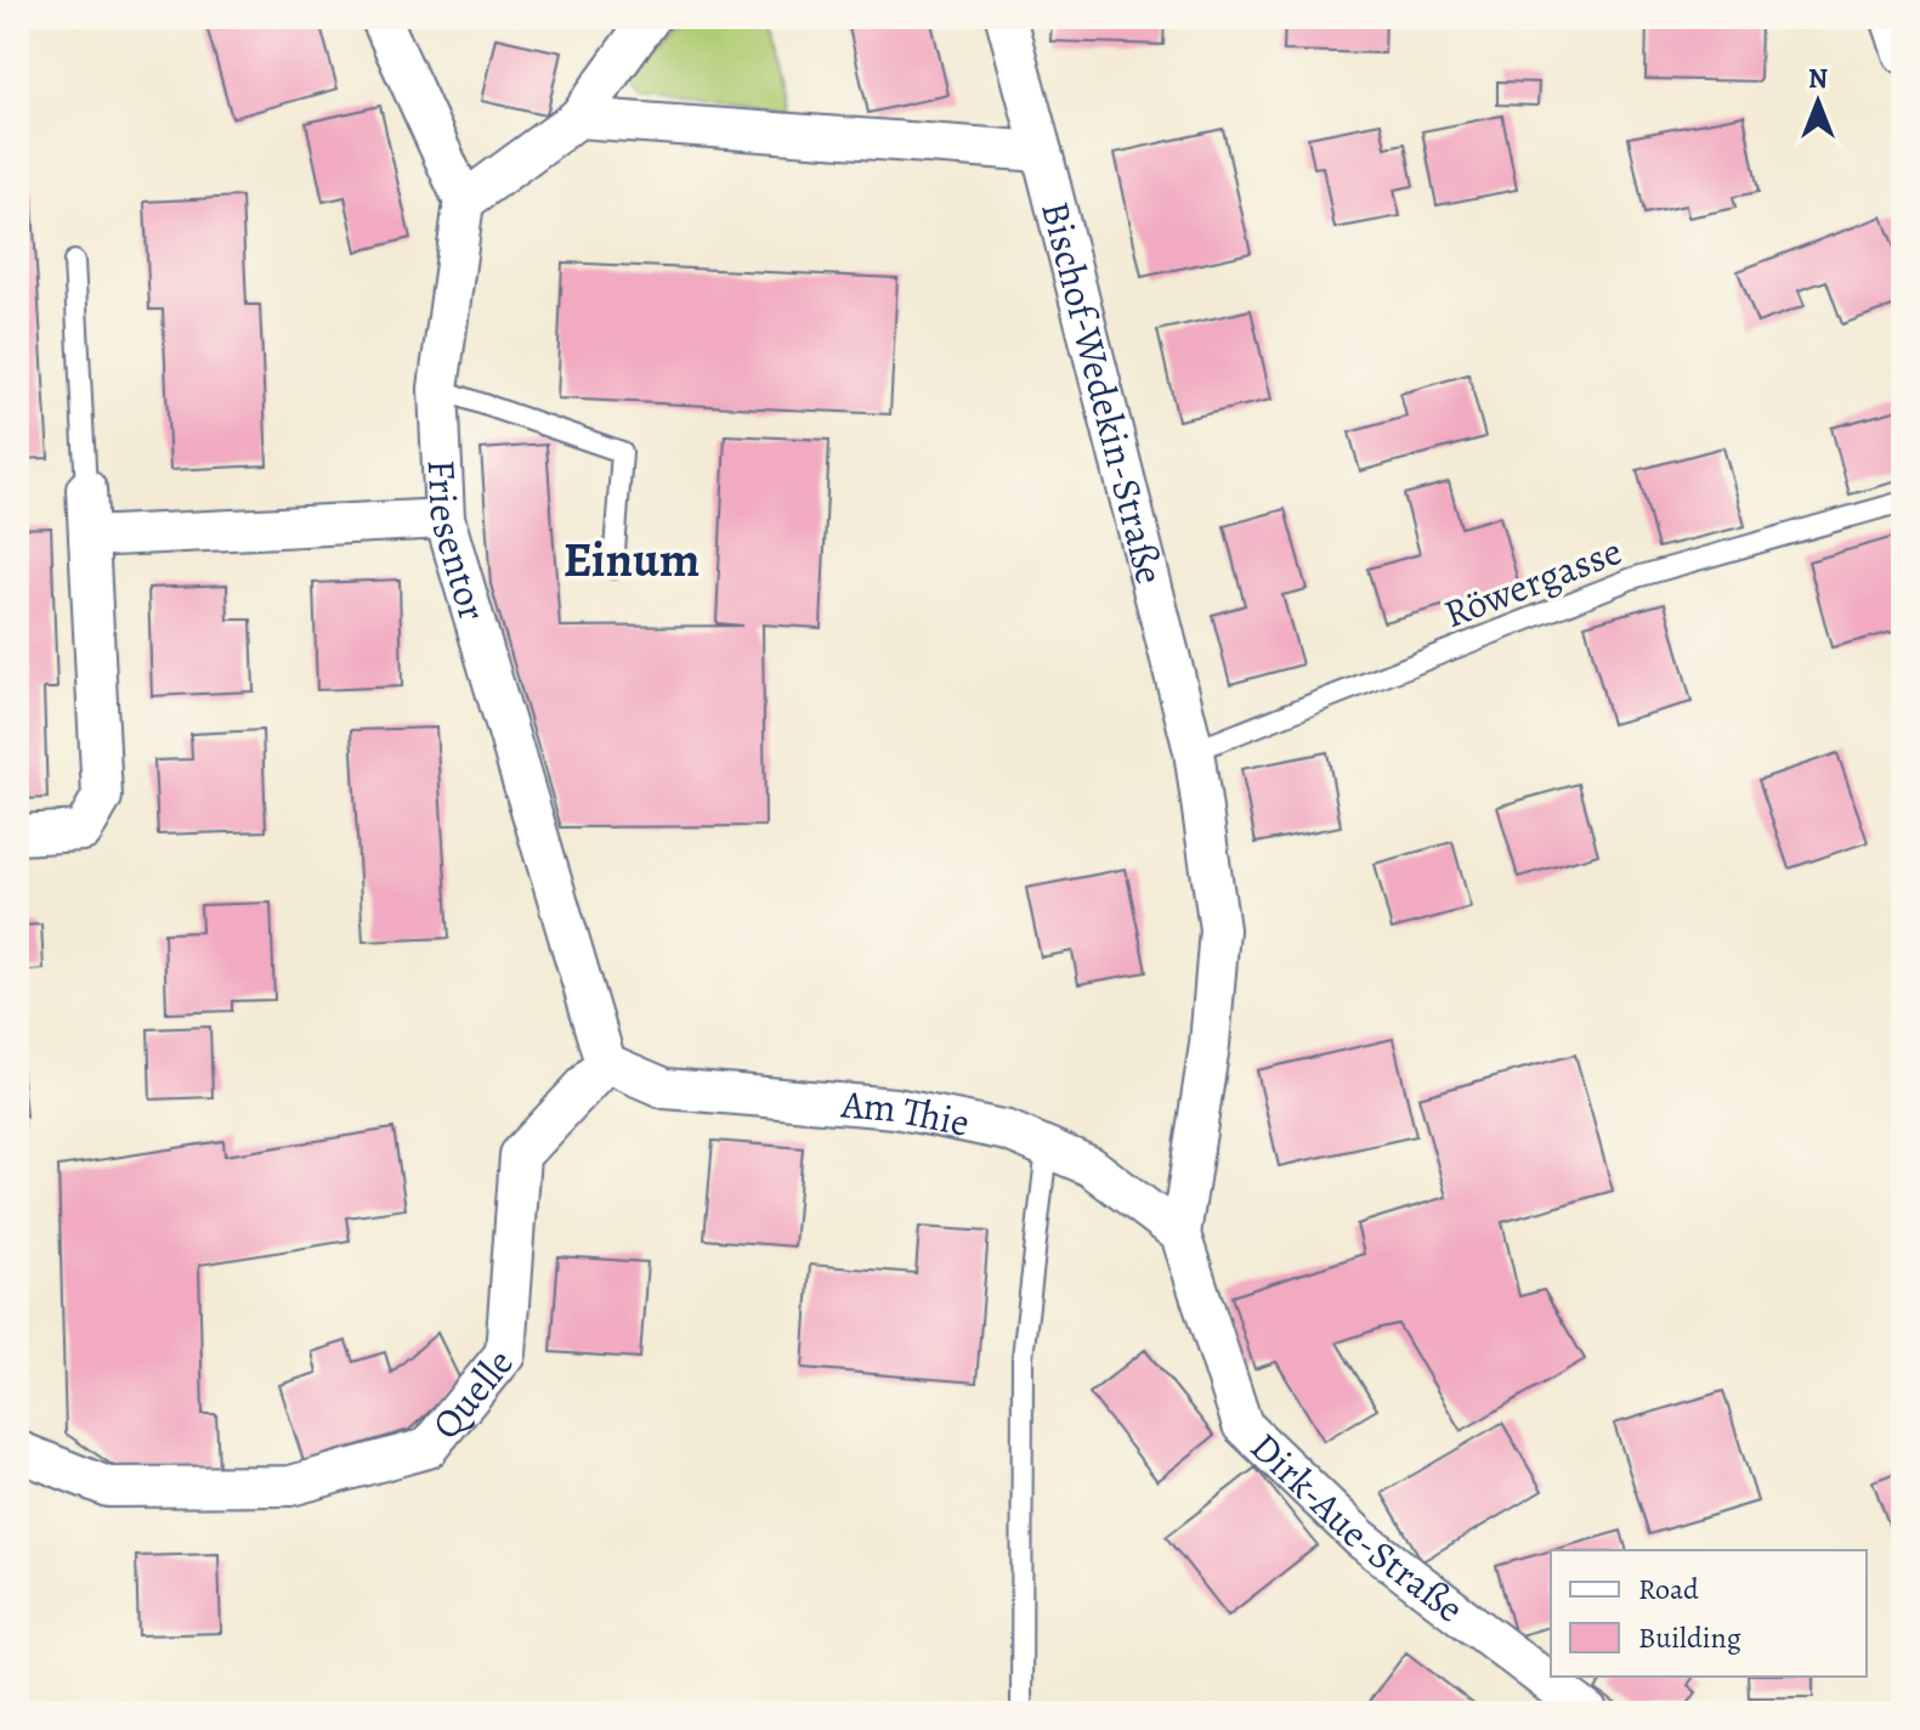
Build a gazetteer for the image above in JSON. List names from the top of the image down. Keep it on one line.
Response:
{"streets":{"street":["Bischof-Wedekin-Straße","Friesentor","Am Thie","Quelle","Dirk-Aue-Straße"],"lane":["Röwergasse"]},"crossings":[["Bischof-Wedekin-Straße","Röwergasse"],["Bischof-Wedekin-Straße","Am Thie"],["Bischof-Wedekin-Straße","Dirk-Aue-Straße"],["Friesentor","Am Thie"],["Friesentor","Quelle"],["Am Thie","Quelle"],["Am Thie","Dirk-Aue-Straße"]],"districts":["Einum"],"legend":["Road","Building"],"north":"top"}
